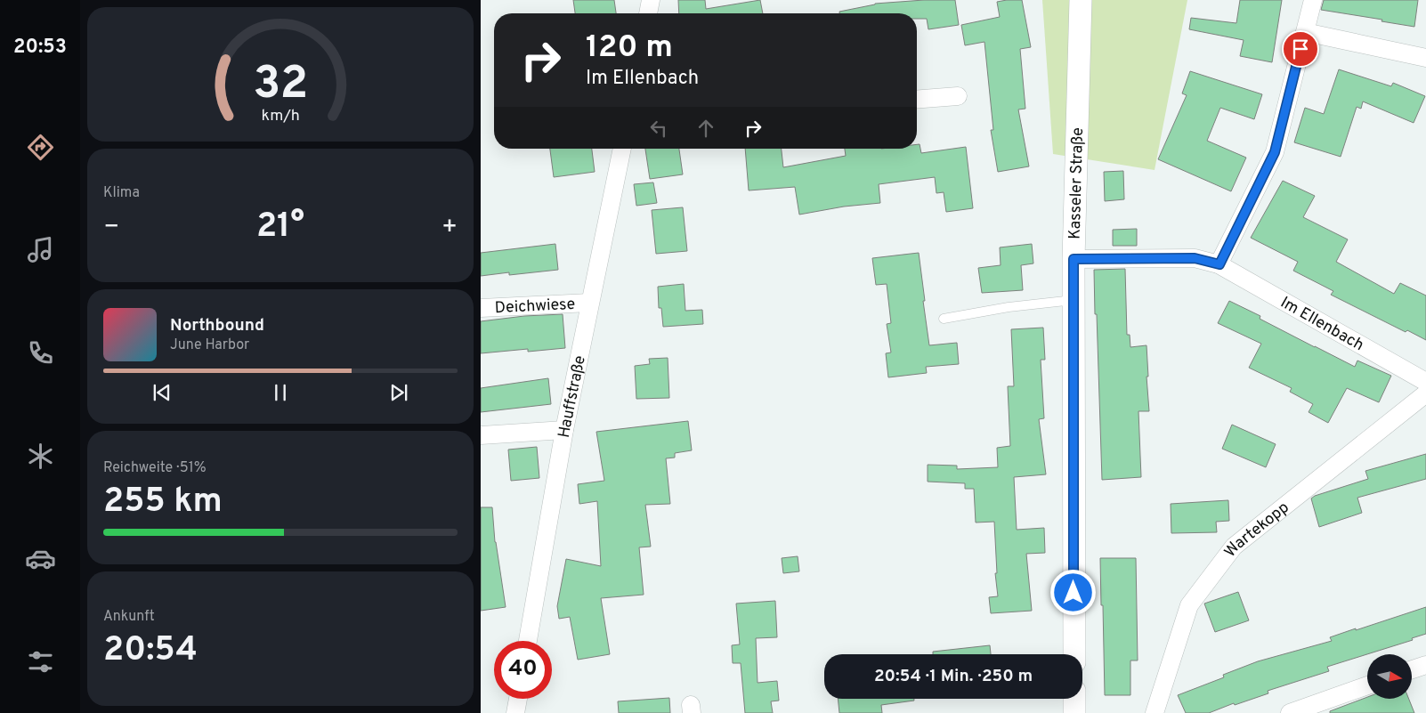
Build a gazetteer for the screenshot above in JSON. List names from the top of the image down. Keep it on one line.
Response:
{"streets":{"street":["Kasseler Straße","Deichwiese","Im Ellenbach","Hauffstraße","Wartekopp"]},"crossings":[["Kasseler Straße","Im Ellenbach"],["Deichwiese","Hauffstraße"]],"north":"right","page":{"tabs":"20:53","turn":["120 m","Im Ellenbach"],"tile":["Klima",["Reichweite · 51%","255 km"],["Ankunft","20:54"]],"heat":["−","21°","+"],"song":["Northbound","June Harbor"],"limit":"40","trip":"20:54 · 1 Min. · 250 m","gauge":["32","km/h"]}}
